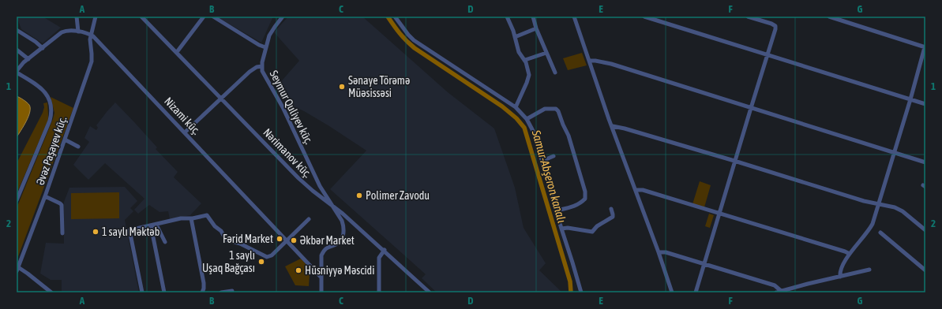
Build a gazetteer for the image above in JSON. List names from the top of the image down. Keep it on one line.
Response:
{"streets":{"street":["Seymur Quliyev küç.","Nizami küç.","Əvəz Paşayev küç.","Nərimanov küç."]},"crossings":[["Seymur Quliyev küç.","Nərimanov küç."],["Nizami küç.","Əvəz Paşayev küç."]],"water":["Samur-Abşeron kanalı"],"places":["Sənaye Törəmə Müəsissəsi","Polimer Zavodu","1 saylı Məktəb","Fərid Market","Əkbər Market","1 saylı Uşaq Bağçası","Hüsniyyə Məscidi"],"grid":{"columns":["A","B","C","D","E","F","G"],"rows":["1","2"]}}
